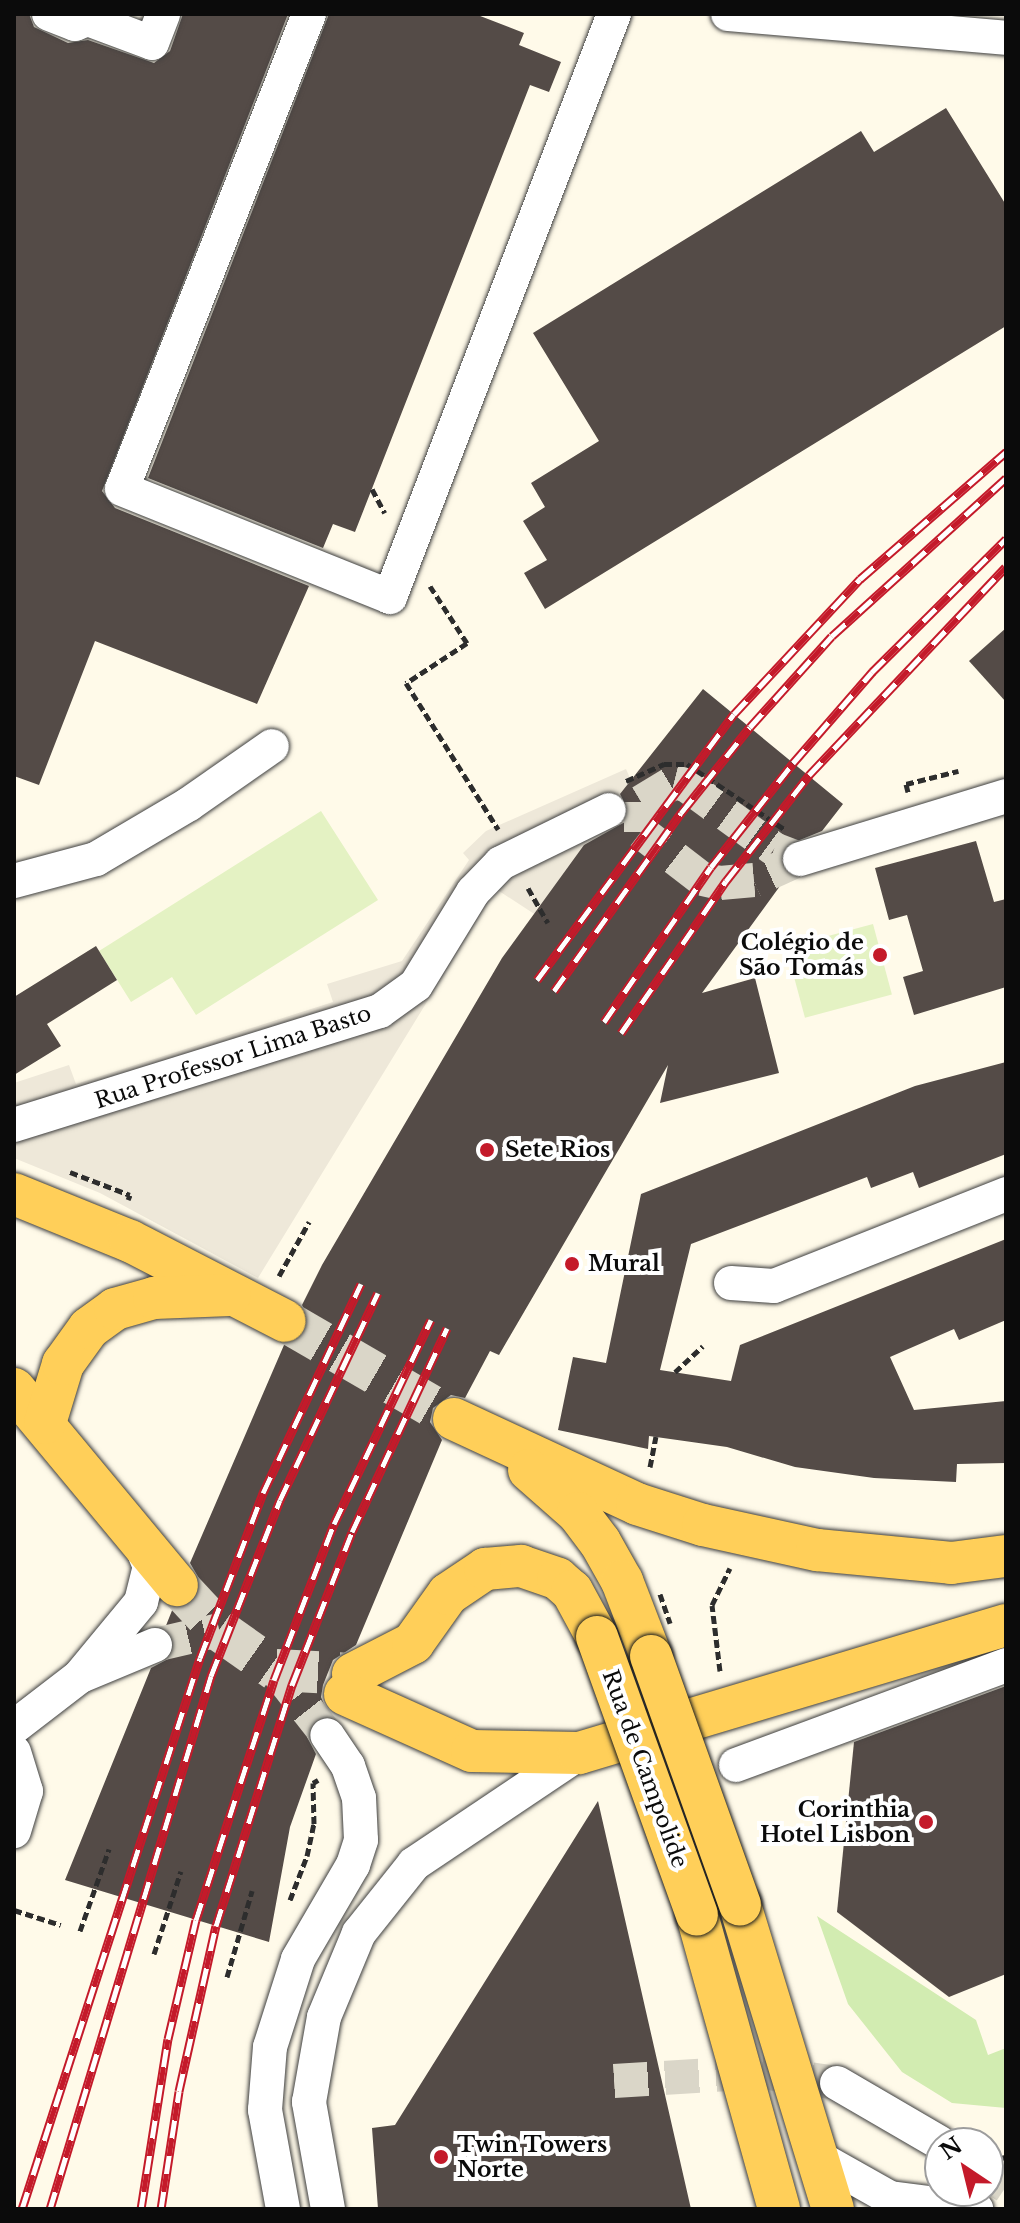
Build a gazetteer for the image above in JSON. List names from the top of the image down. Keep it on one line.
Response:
{"streets":{"main road":["Rua de Campolide"],"street":["Rua Professor Lima Basto"]},"places":["Colégio de São Tomás","Sete Rios","Mural","Corinthia Hotel Lisbon","Twin Towers Norte"],"north":"top left"}
